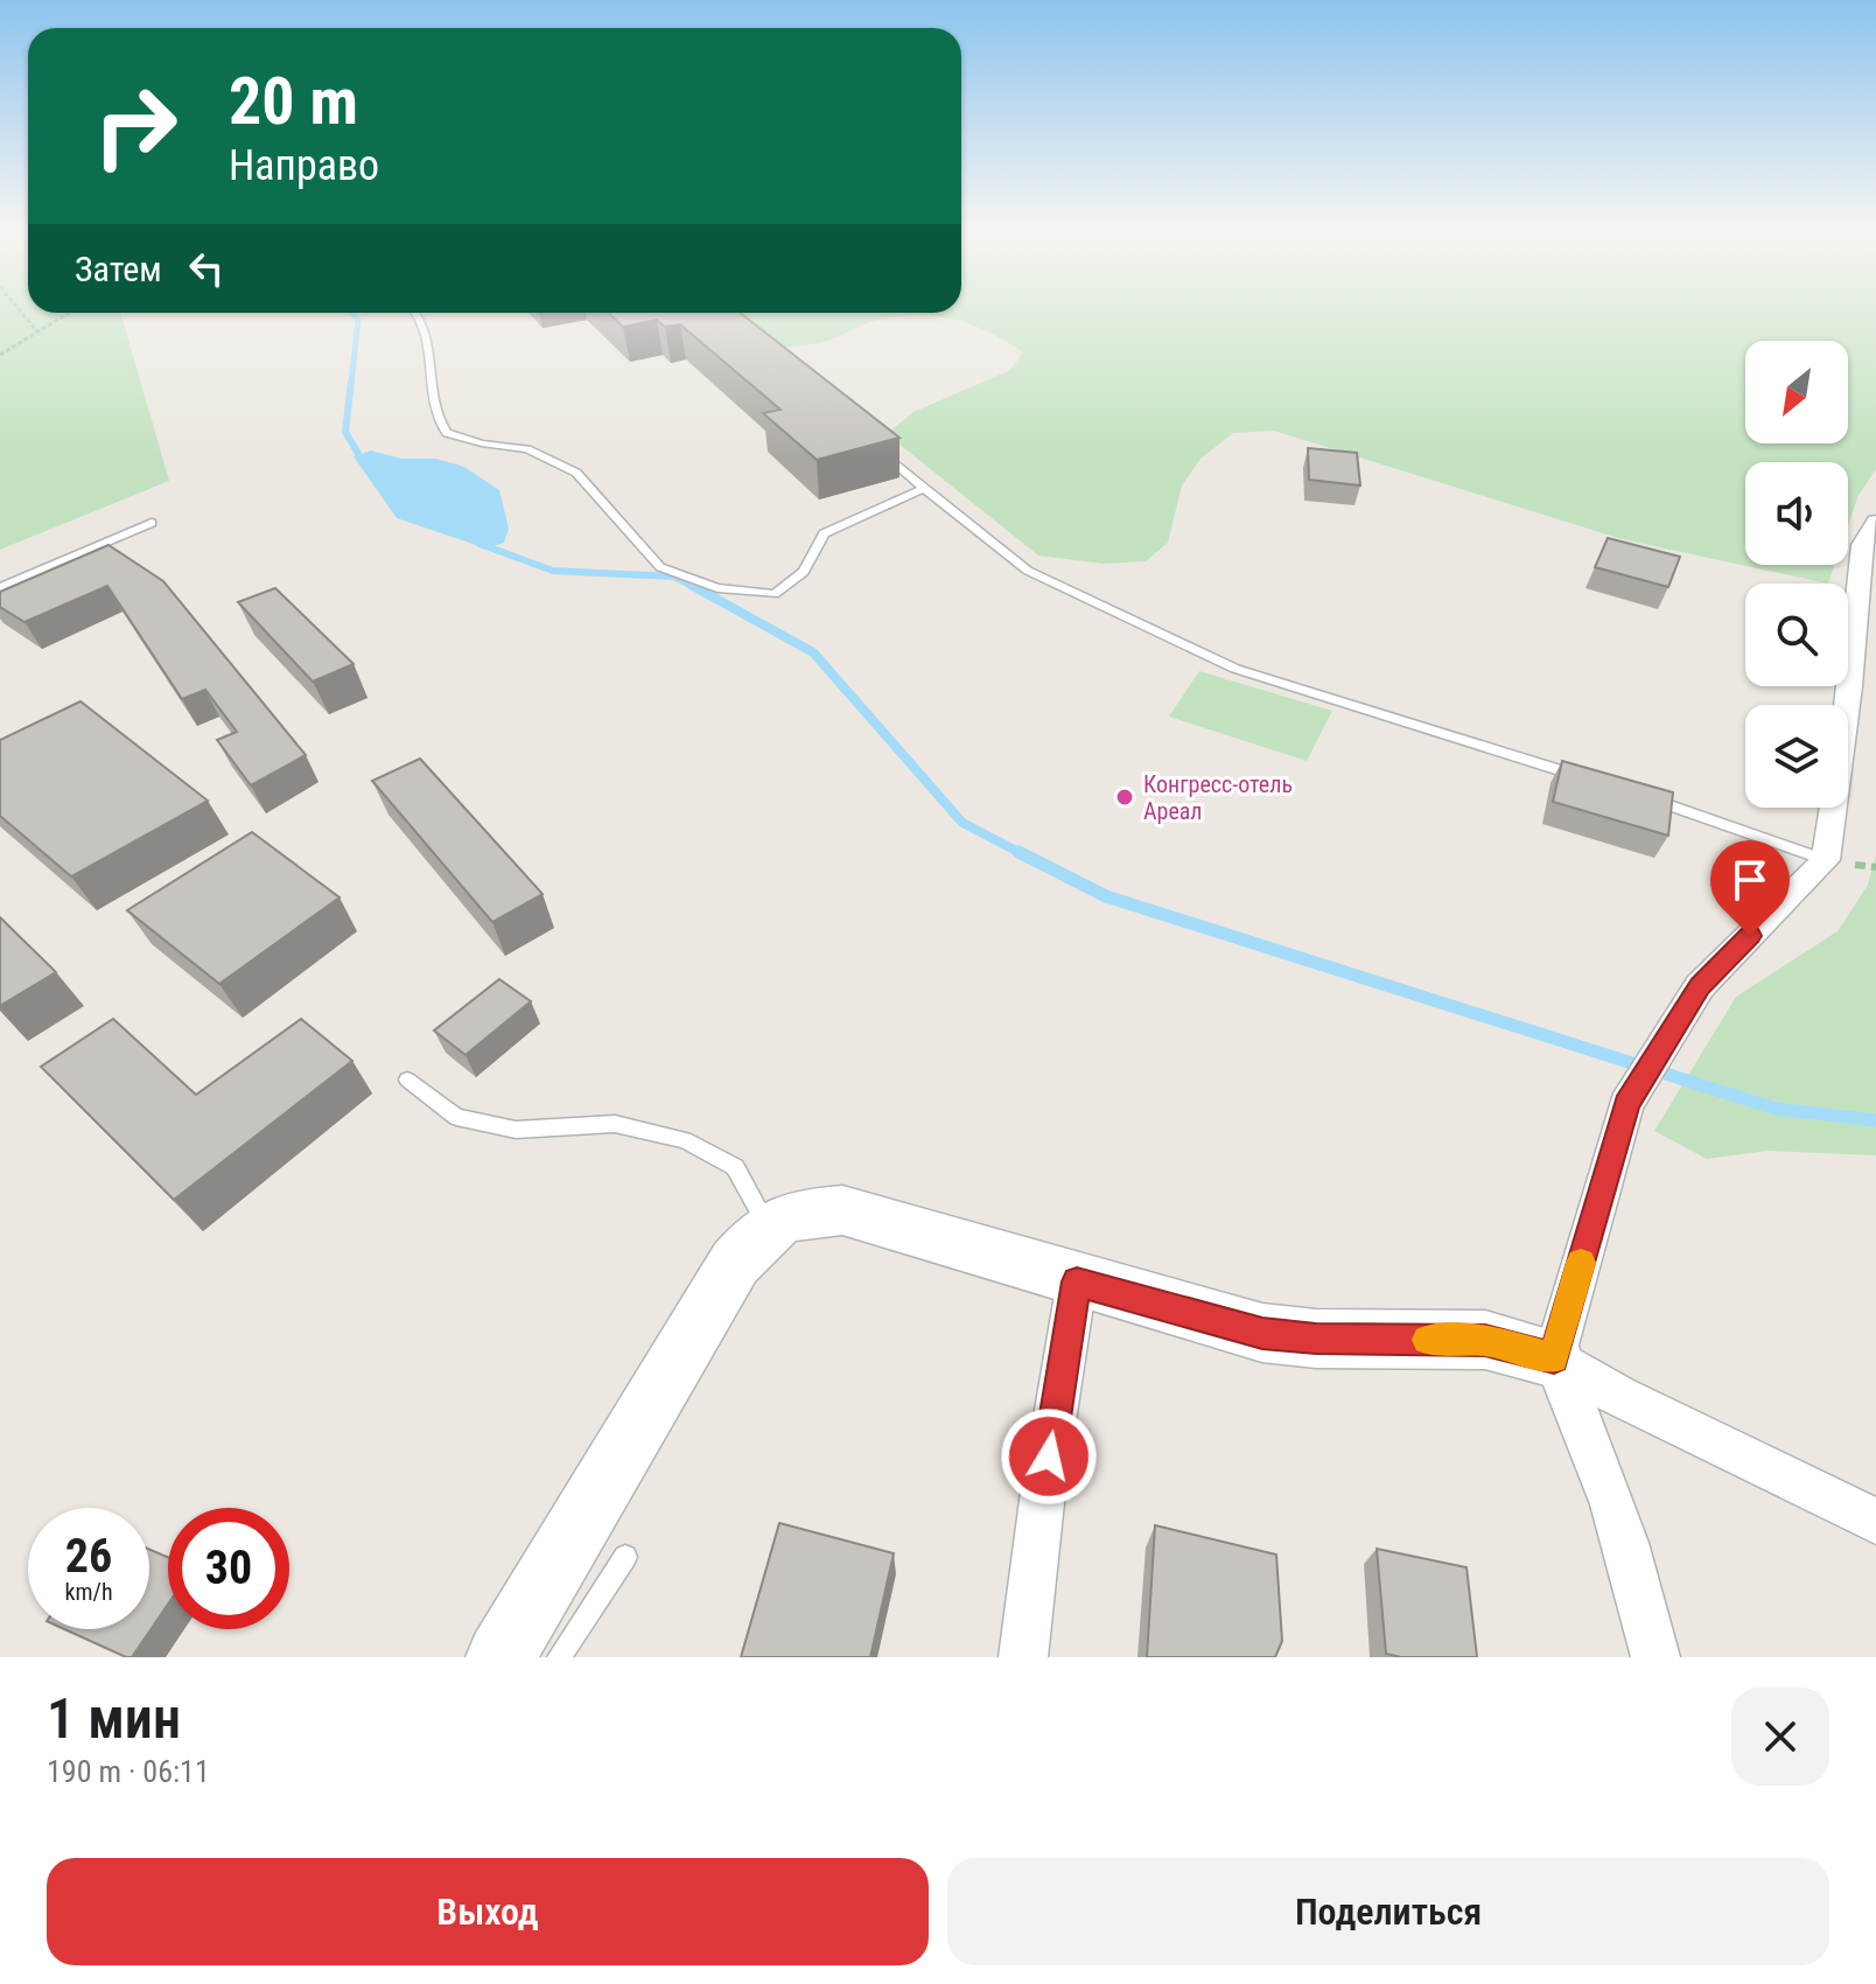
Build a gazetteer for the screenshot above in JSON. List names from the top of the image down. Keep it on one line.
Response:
{"places":["Конгресс-отель Ареал"],"north":"bottom left","page":{"turn":["20 m","Направо"],"then":"Затем","speed":"26 km/h","limit":"30","heading":["1 мин","190 m · 06:11"],"buttons":["Выход","Поделиться"]}}
